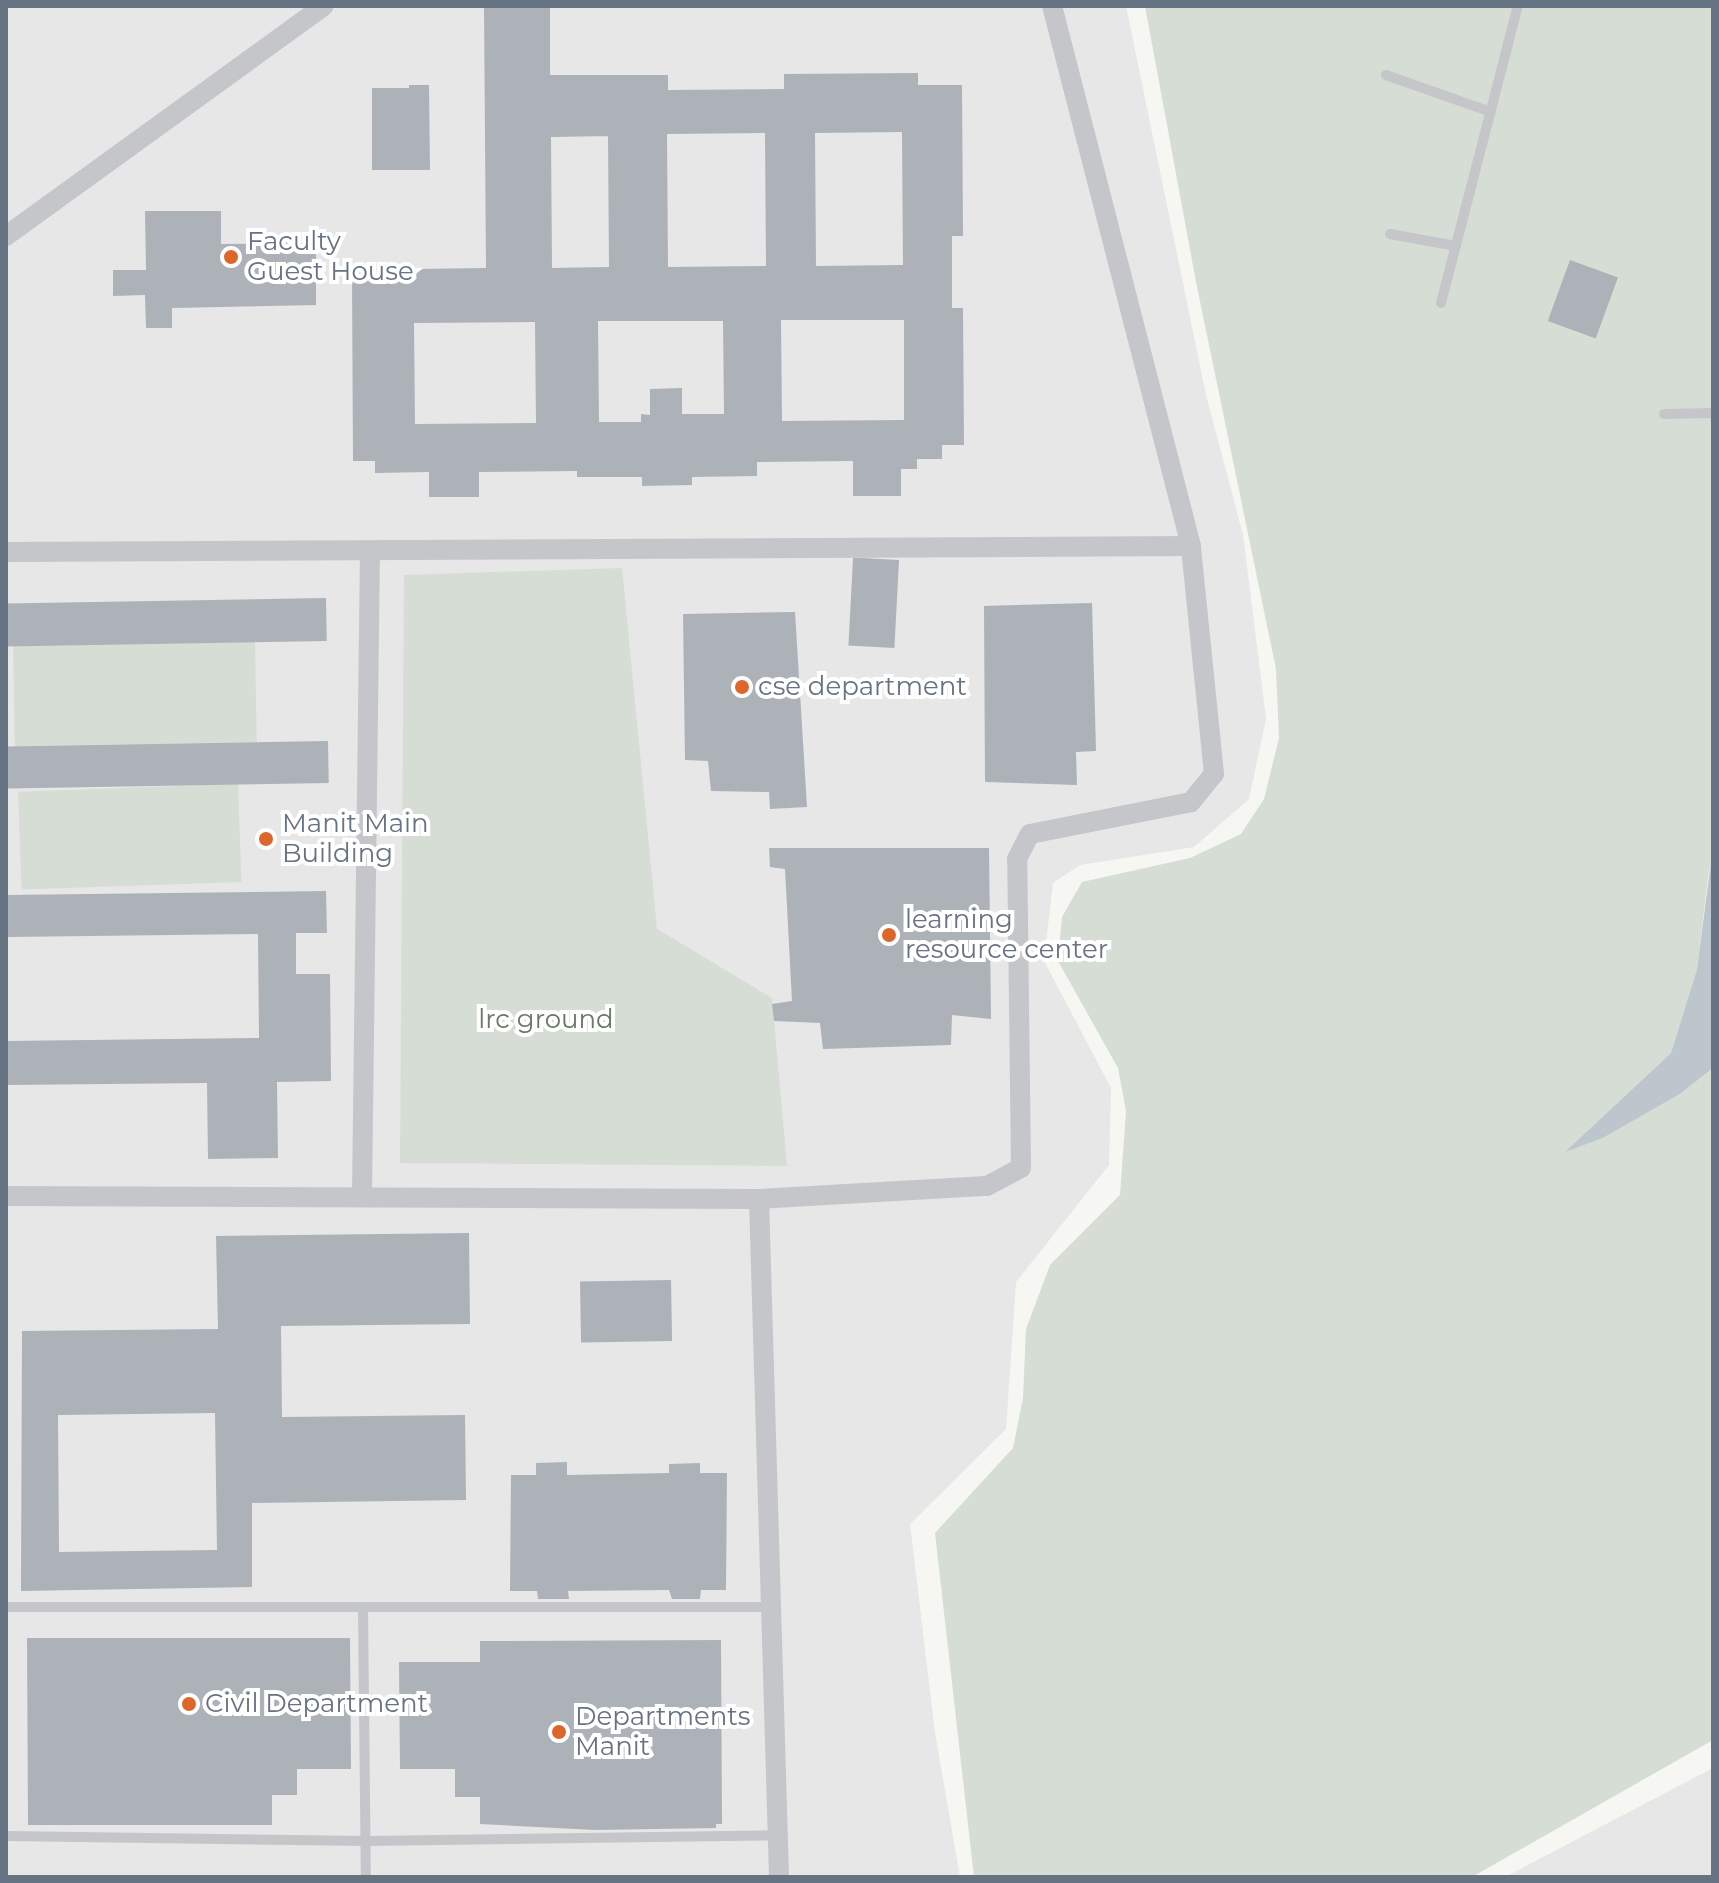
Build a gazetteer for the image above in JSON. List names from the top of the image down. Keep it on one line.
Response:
{"parks":["lrc ground"],"places":["Faculty Guest House","cse department","Manit Main Building","learning resource center","Civil Department","Departments Manit"]}
